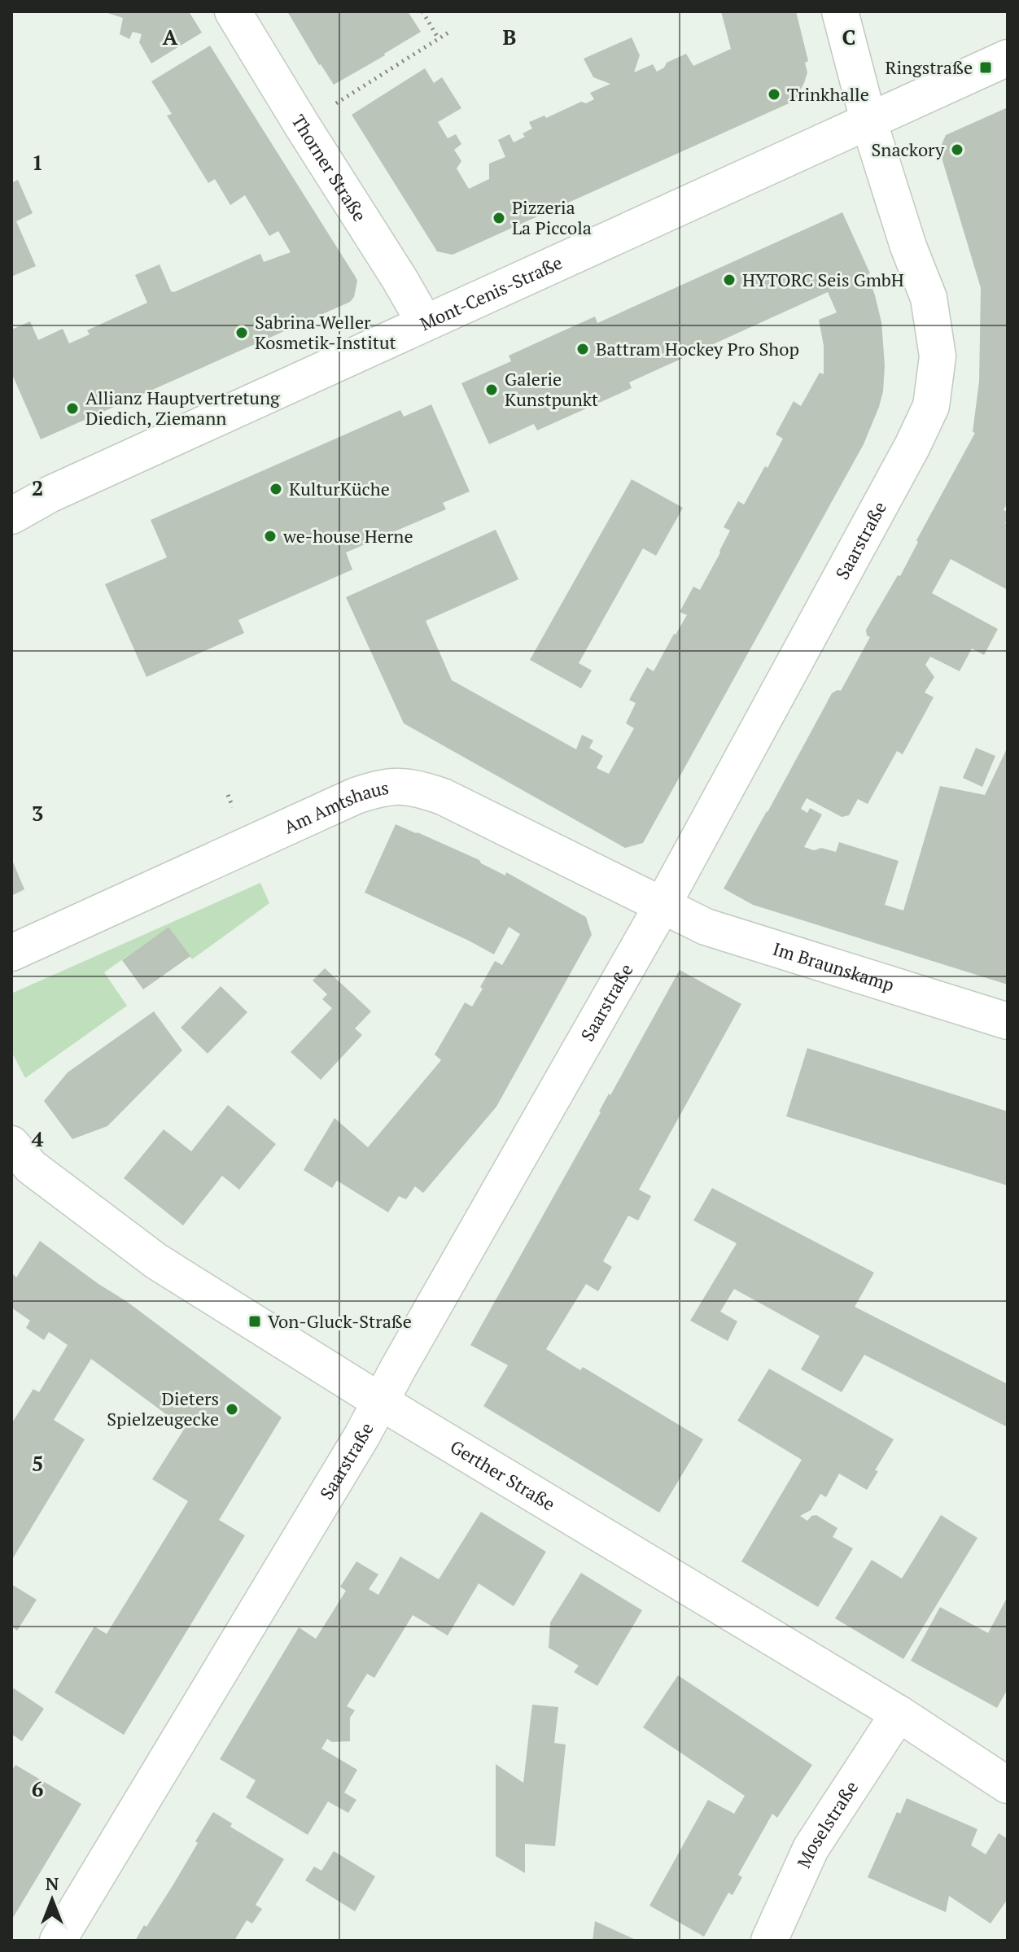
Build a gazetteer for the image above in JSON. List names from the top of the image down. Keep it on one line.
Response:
{"streets":{"street":["Thorner Straße","Mont-Cenis-Straße","Saarstraße","Am Amtshaus","Im Braunskamp","Gerther Straße","Moselstraße"]},"crossings":[["Thorner Straße","Mont-Cenis-Straße"],["Mont-Cenis-Straße","Saarstraße"],["Saarstraße","Am Amtshaus"],["Saarstraße","Im Braunskamp"],["Saarstraße","Gerther Straße"],["Am Amtshaus","Im Braunskamp"],["Gerther Straße","Moselstraße"]],"places":{"transit":["Ringstraße","Von-Gluck-Straße"],"other":["Trinkhalle","Snackory","Pizzeria La Piccola","HYTORC Seis GmbH","Sabrina Weller Kosmetik-Institut","Battram Hockey Pro Shop","Galerie Kunstpunkt","Allianz Hauptvertretung Diedich, Ziemann","KulturKüche","we-house Herne","Dieters Spielzeugecke"]},"north":"top","grid":{"columns":["A","B","C"],"rows":["1","2","3","4","5","6"]}}
